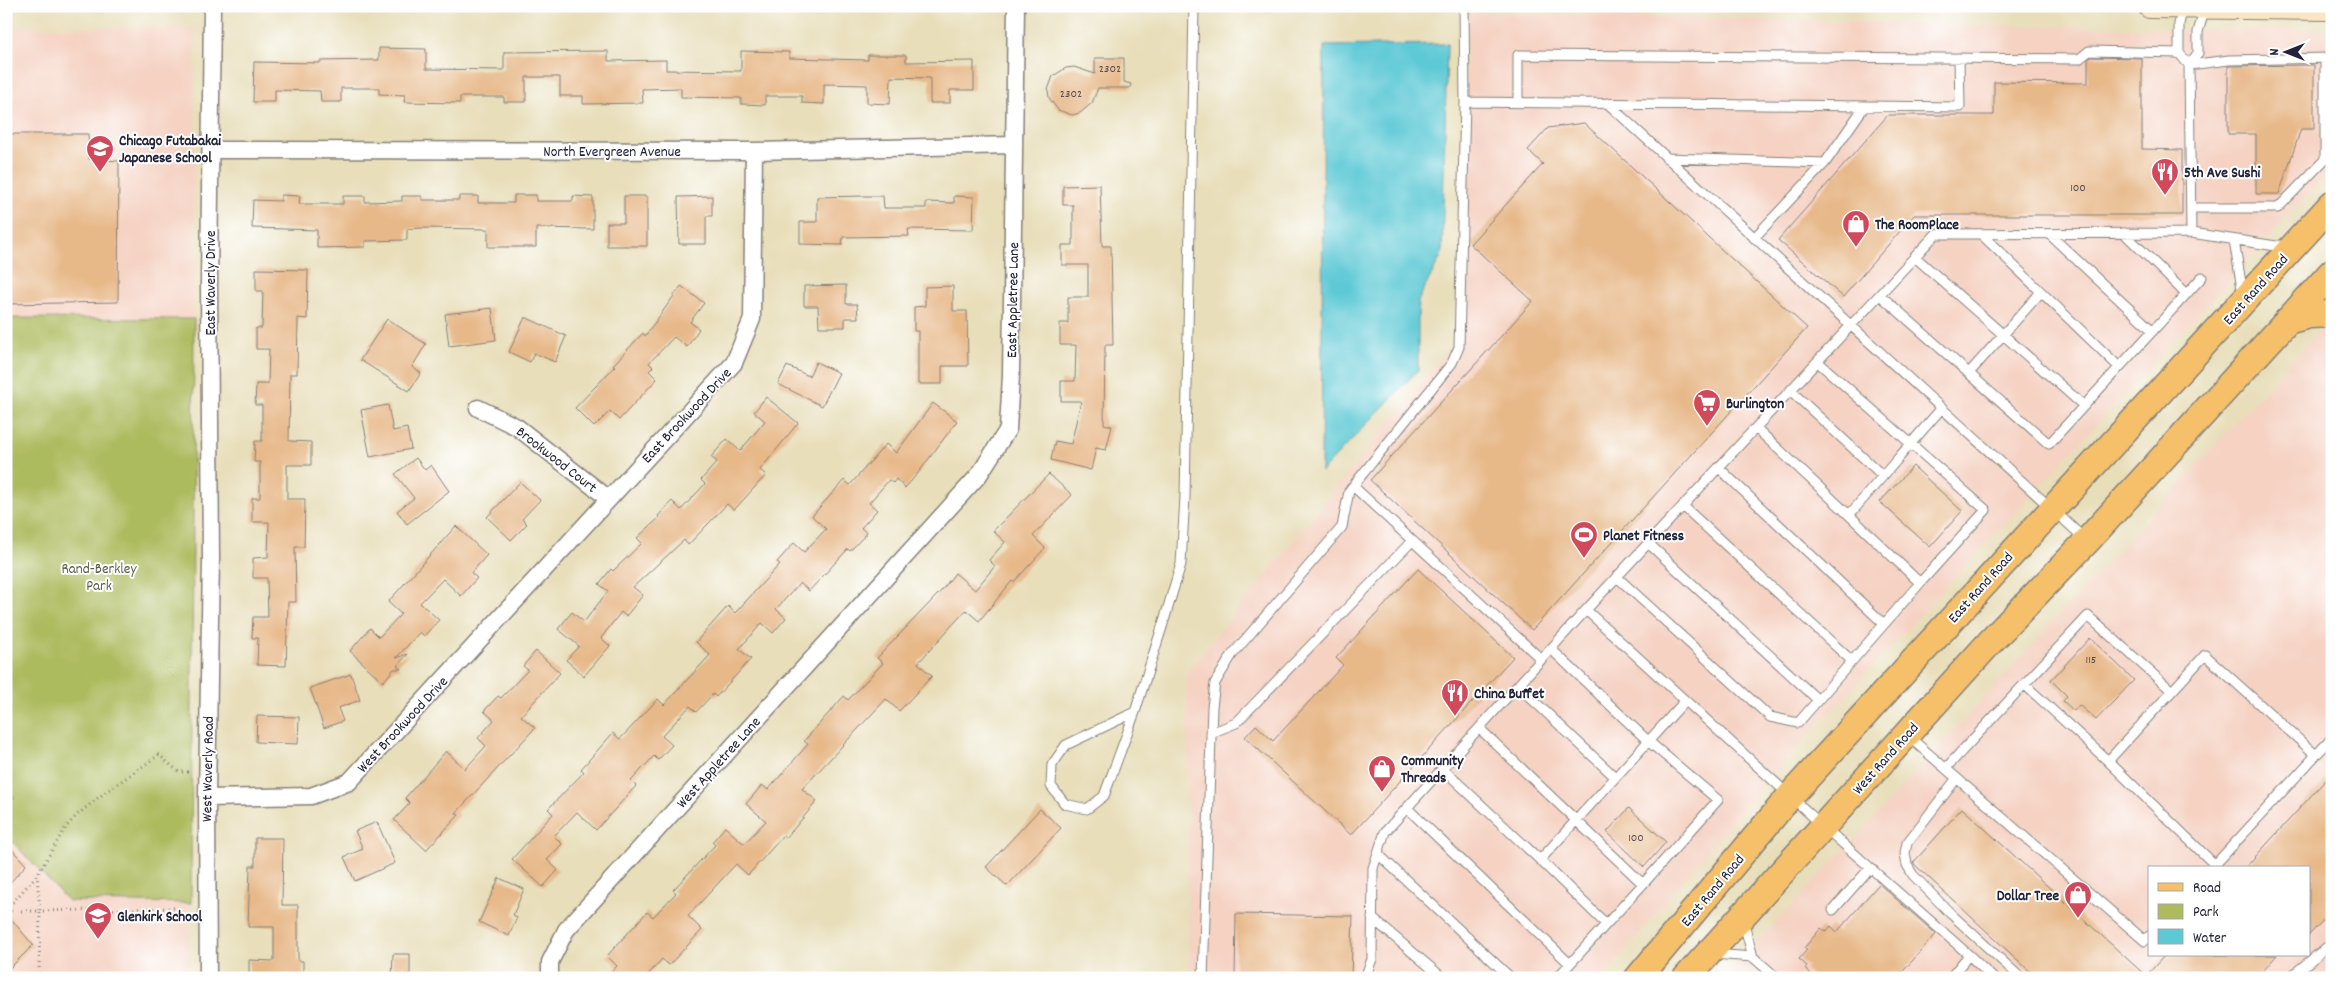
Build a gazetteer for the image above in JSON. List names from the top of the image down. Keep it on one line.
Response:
{"streets":{"main road":["East Rand Road","West Rand Road"],"street":["North Evergreen Avenue","East Waverly Drive","East Appletree Lane","East Brookwood Drive","Brookwood Court","West Brookwood Drive","West Appletree Lane","West Waverly Road"]},"crossings":[["North Evergreen Avenue","East Waverly Drive"],["North Evergreen Avenue","East Appletree Lane"],["North Evergreen Avenue","East Brookwood Drive"],["East Waverly Drive","West Waverly Road"],["East Appletree Lane","West Appletree Lane"],["East Brookwood Drive","Brookwood Court"],["East Brookwood Drive","West Brookwood Drive"],["West Brookwood Drive","West Waverly Road"]],"parks":["Rand-Berkley Park"],"places":{"school or university":["Chicago Futabakai Japanese School","Glenkirk School"],"restaurant":["5th Ave Sushi","China Buffet"],"shop":["The RoomPlace","Community Threads","Dollar Tree"],"supermarket":["Burlington"],"sports":["Planet Fitness"]},"house_numbers":["2302","2302","100","115","100"],"legend":["Road","Park","Water"],"north":"left"}
